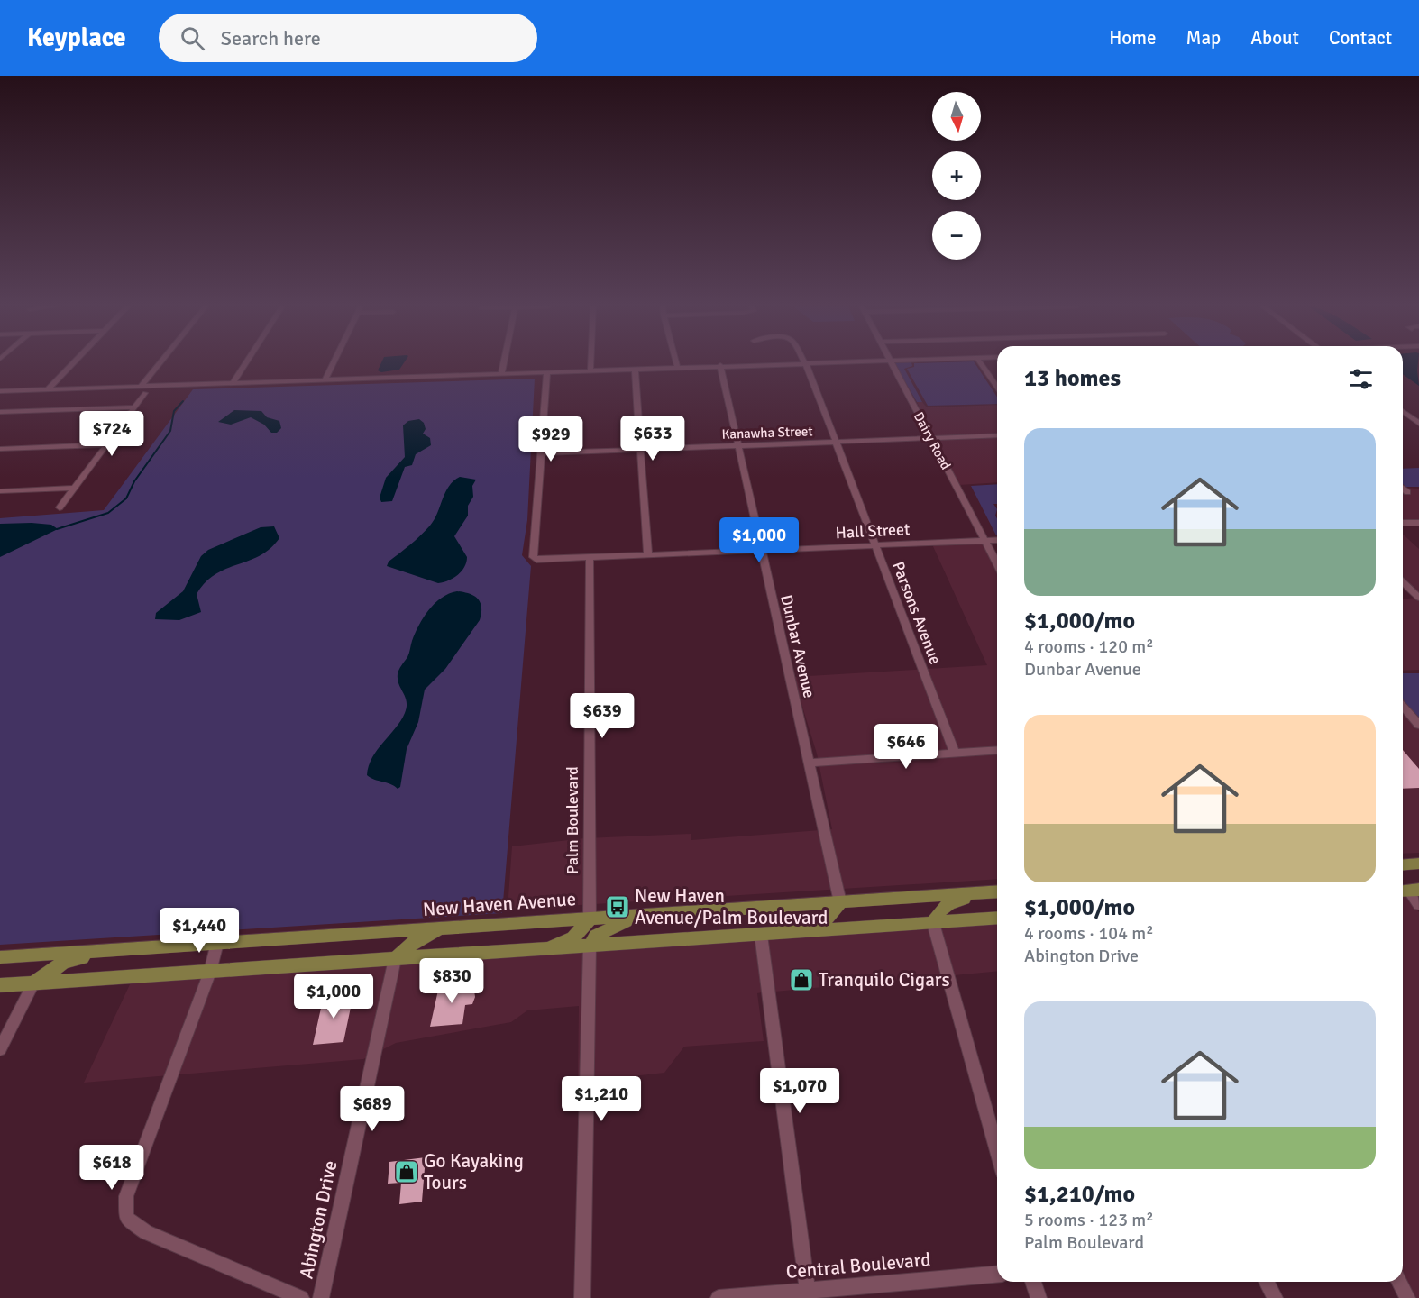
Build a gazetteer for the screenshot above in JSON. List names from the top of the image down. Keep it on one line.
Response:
{"streets":{"main road":["New Haven Avenue"],"street":["Kanawha Street","Dairy Road","Hall Street","Parsons Avenue","Dunbar Avenue","Palm Boulevard","Abington Drive","Central Boulevard"]},"crossings":[["Kanawha Street","Dairy Road"],["Kanawha Street","Hall Street"],["Kanawha Street","Parsons Avenue"],["Kanawha Street","Dunbar Avenue"],["Dairy Road","Hall Street"],["Hall Street","Parsons Avenue"],["Hall Street","Dunbar Avenue"],["Hall Street","Palm Boulevard"],["Dunbar Avenue","New Haven Avenue"],["Palm Boulevard","New Haven Avenue"]],"places":{"bus stop":["New Haven Avenue/Palm Boulevard"],"shop":["Tranquilo Cigars","Go Kayaking Tours"]},"north":"bottom","page":{"header":"Keyplace","search":"Search here","nav":["Home","Map","About","Contact"],"map_buttons":["+","−"],"heading":"13 homes","price":["$724","$633","$929","$1,000","$639","$646","$1,440","$830","$1,000","$1,070","$1,210","$689","$618"],"list":[{"name":"$1,000/mo","note":"4 rooms · 120 m² · Dunbar Avenue"},{"name":"$1,000/mo","note":"4 rooms · 104 m² · Abington Drive"},{"name":"$1,210/mo","note":"5 rooms · 123 m² · Palm Boulevard"}]}}
